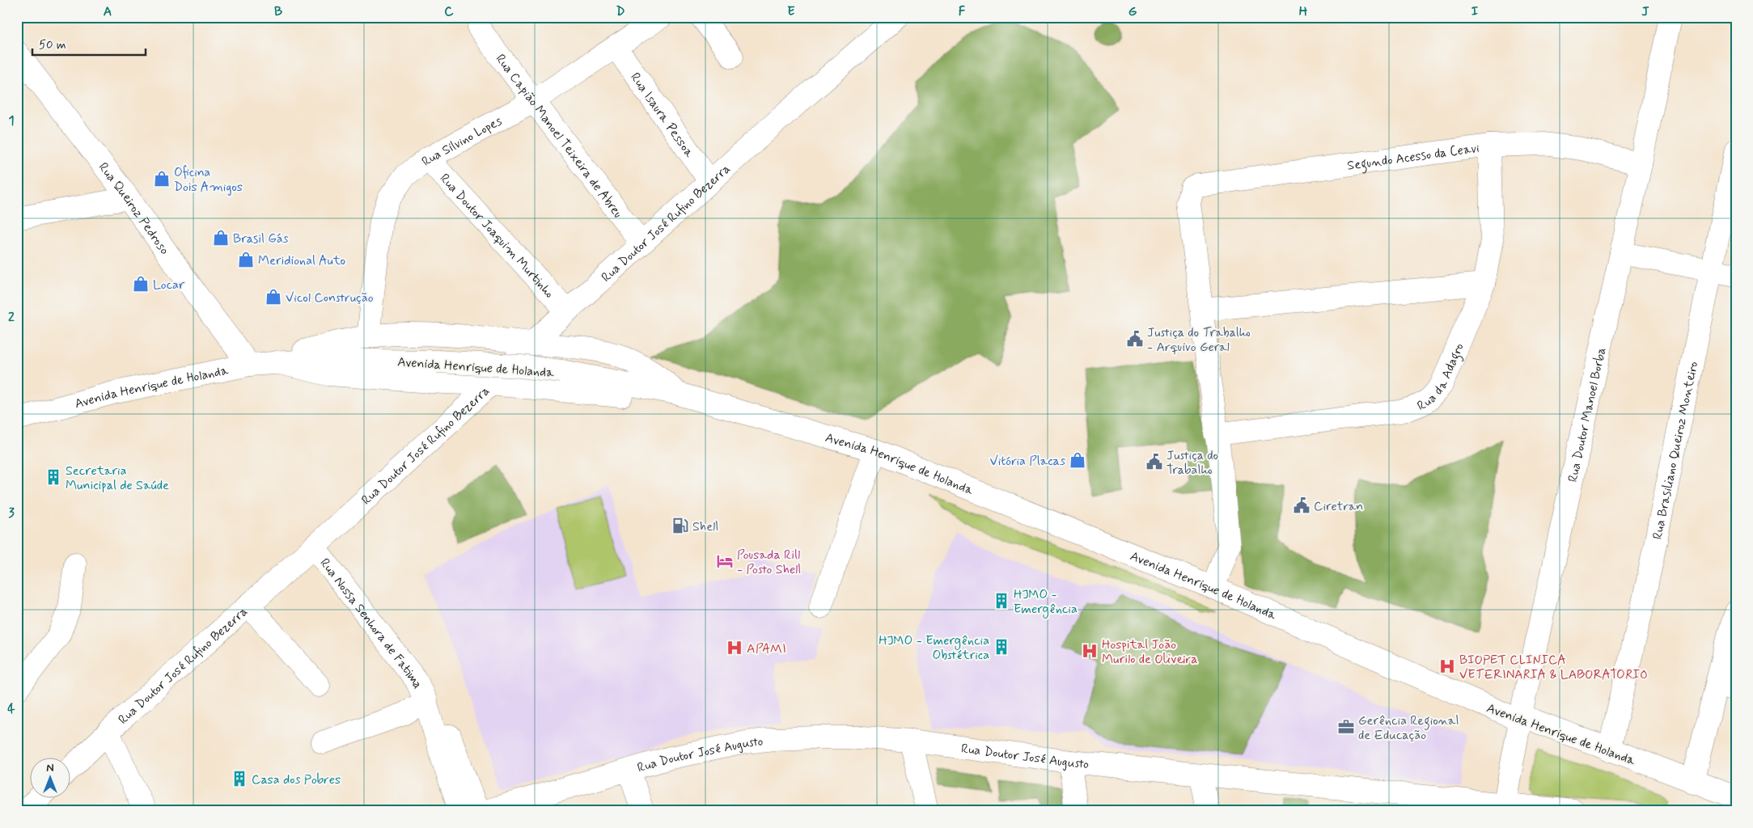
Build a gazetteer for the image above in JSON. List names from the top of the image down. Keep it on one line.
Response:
{"streets":{"street":["Rua Isaura Pessoa","Rua Capião Manoel Teixeira de Abreu","Rua Silvino Lopes","Segundo Acesso da Ceavi","Rua Queiroz Pedroso","Rua Doutor José Rufino Bezerra","Rua Doutor Joaquim Murtinho","Avenida Henrique de Holanda","Rua da Adagro","Rua Doutor Manoel Borba","Rua Brasiliano Queiroz Monteiro","Rua Nossa Senhora de Fatima","Rua Doutor José Augusto"]},"crossings":[["Rua Isaura Pessoa","Rua Silvino Lopes"],["Rua Isaura Pessoa","Rua Doutor José Rufino Bezerra"],["Rua Capião Manoel Teixeira de Abreu","Rua Silvino Lopes"],["Rua Capião Manoel Teixeira de Abreu","Rua Doutor José Rufino Bezerra"],["Rua Silvino Lopes","Rua Doutor Joaquim Murtinho"],["Segundo Acesso da Ceavi","Rua da Adagro"],["Segundo Acesso da Ceavi","Rua Doutor Manoel Borba"],["Rua Queiroz Pedroso","Avenida Henrique de Holanda"],["Rua Doutor José Rufino Bezerra","Rua Doutor Joaquim Murtinho"],["Rua Doutor José Rufino Bezerra","Rua Nossa Senhora de Fatima"],["Avenida Henrique de Holanda","Rua Doutor Manoel Borba"],["Avenida Henrique de Holanda","Rua Brasiliano Queiroz Monteiro"],["Rua Doutor Manoel Borba","Rua Doutor José Augusto"]],"places":{"shop":["Oficina Dois Amigos","Brasil Gás","Meridional Auto","Locar","Vicol Construção","Vitória Placas"],"public building":["Justiça do Trabalho - Arquivo Geral","Justiça do Trabalho","Ciretran"],"building":["Secretaria Municipal de Saúde","HJMO - Emergência","HJMO - Emergência Obstétrica","Casa dos Pobres"],"fuel station":["Shell"],"hotel":["Pousada Rill - Posto Shell"],"hospital":["APAMI","Hospital João Murilo de Oliveira","BIOPET CLINICA VETERINARIA & LABORATORIO"],"office":["Gerência Regional de Educação"]},"scale_bar":"50 m","north":"top","grid":{"columns":["A","B","C","D","E","F","G","H","I","J"],"rows":["1","2","3","4"]}}
